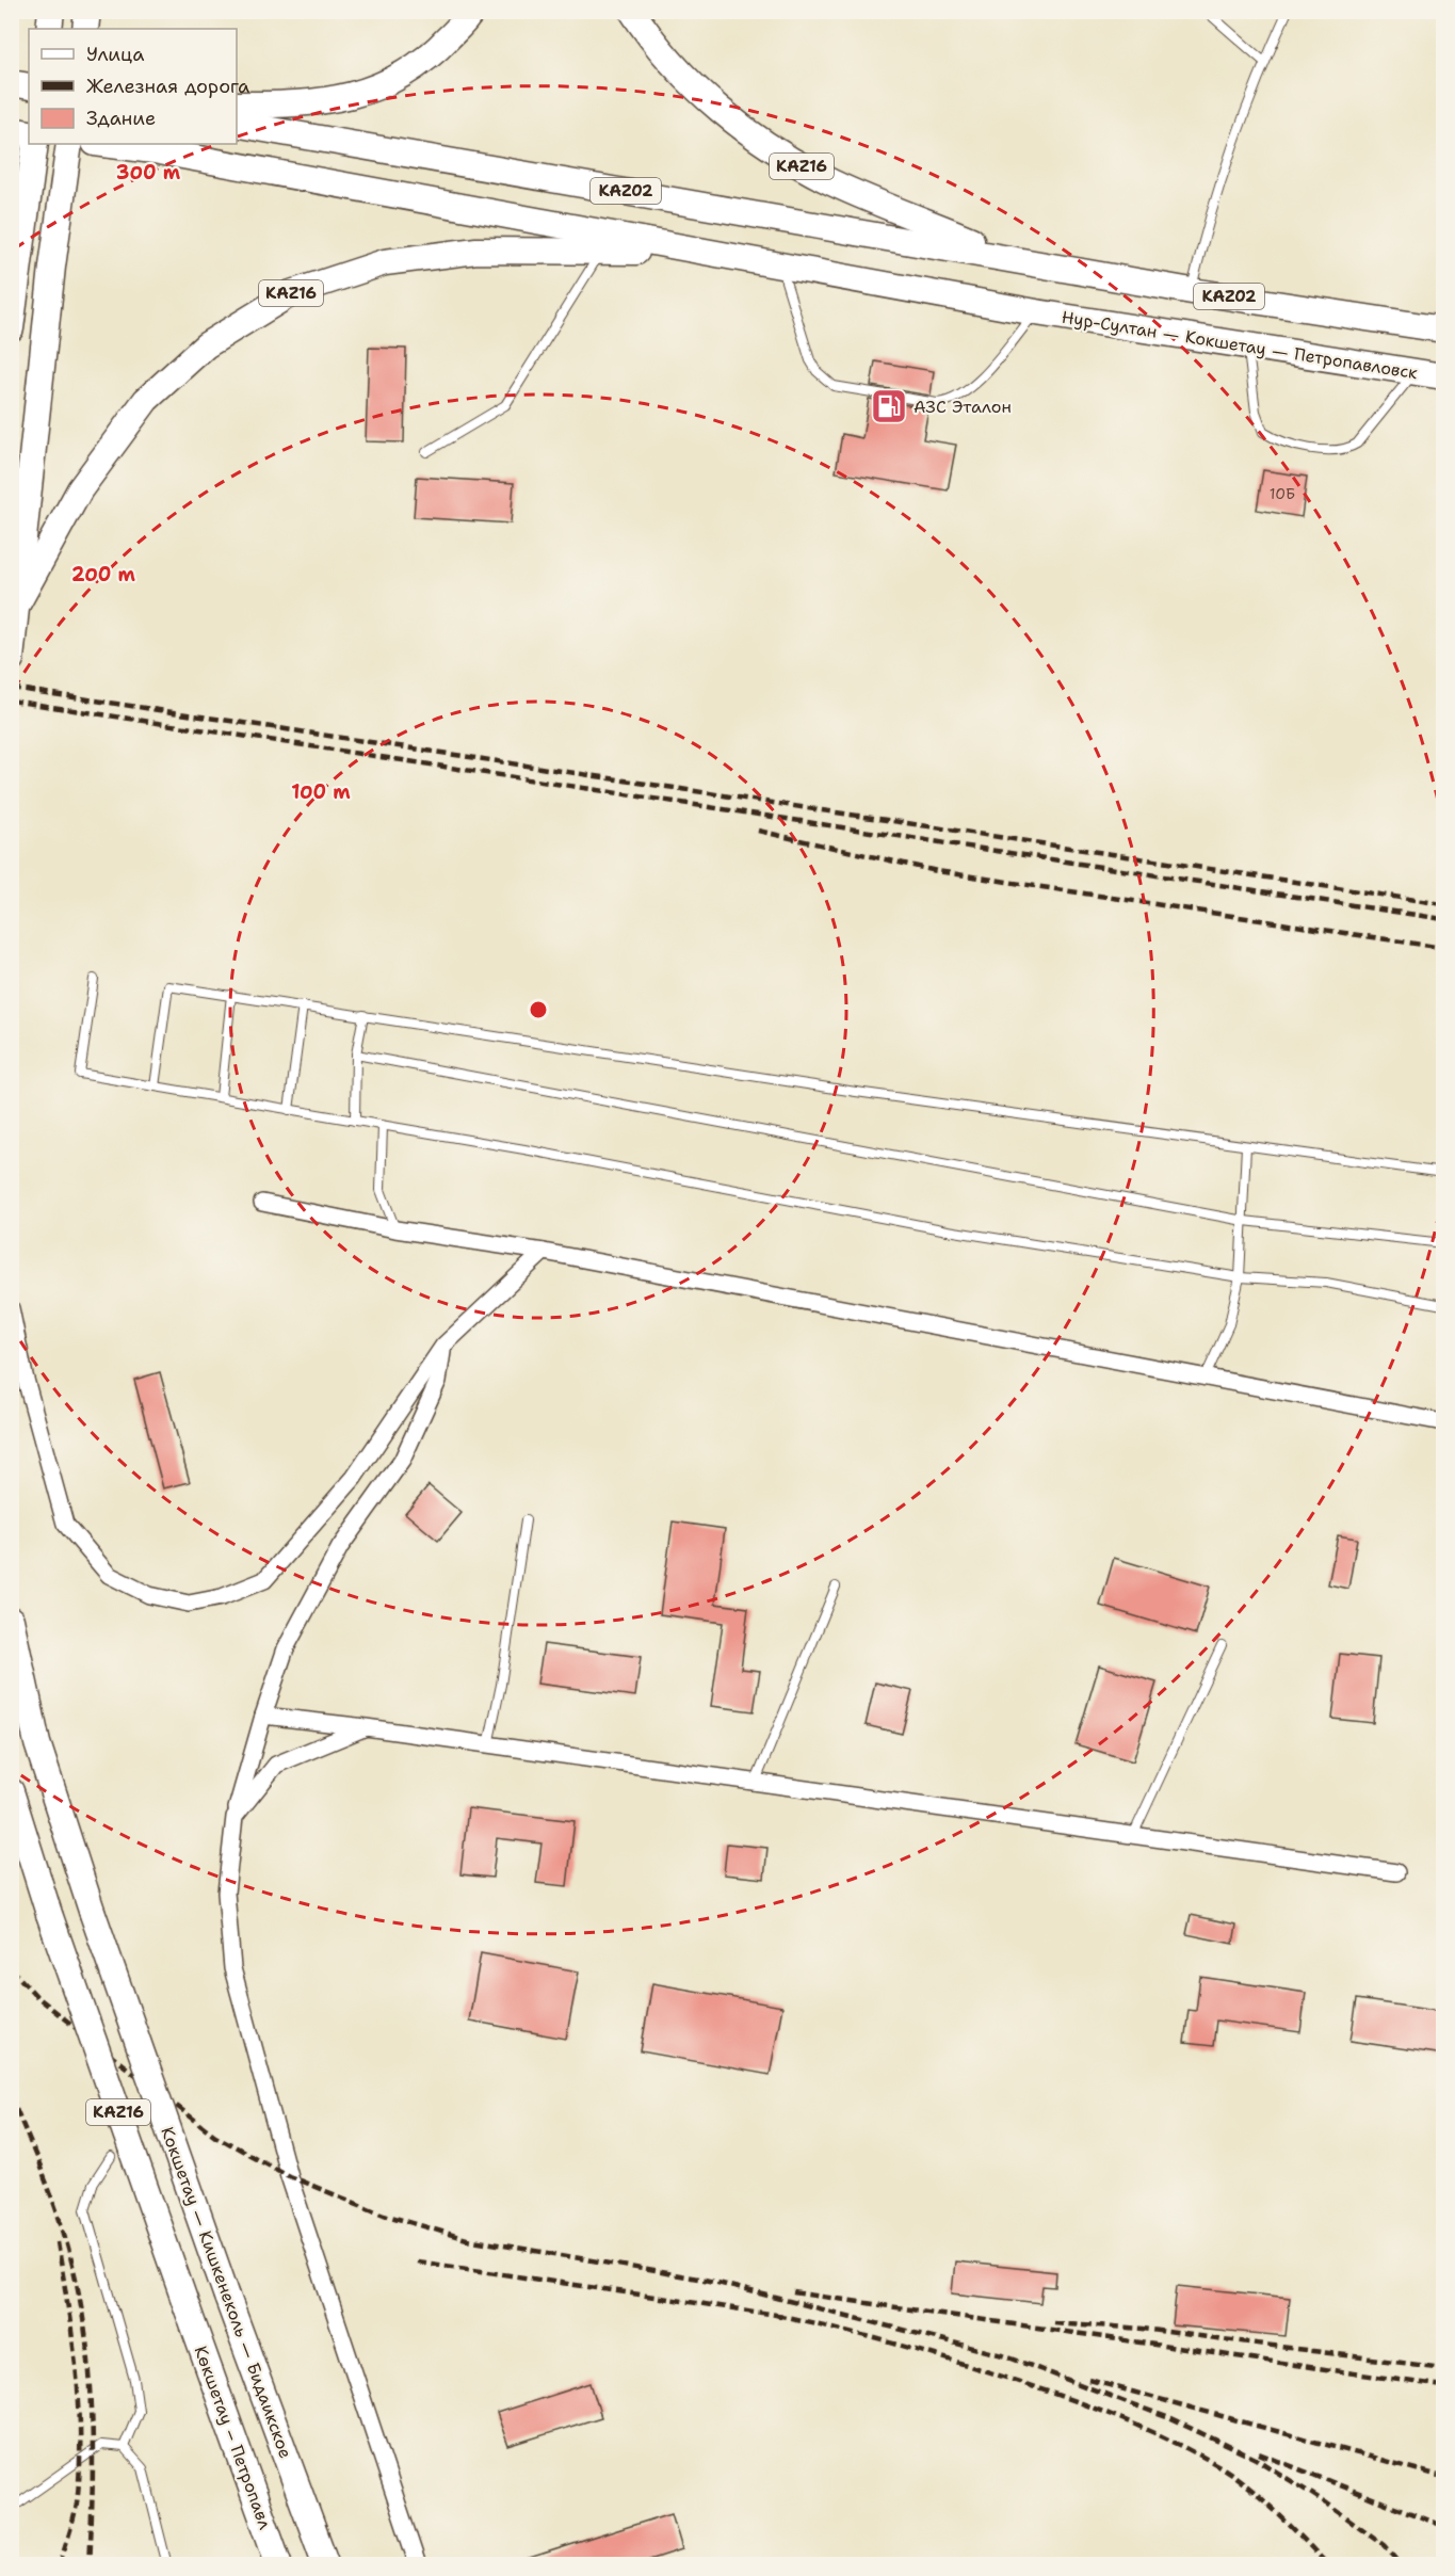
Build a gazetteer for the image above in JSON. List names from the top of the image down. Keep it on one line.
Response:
{"streets":{"highway":["KAZ16","KАZ02","Нур-Султан — Кокшетау — Петропавловск","Кокшетау — Кишкенеколь — Бидаикское","Көкшетау – Петропавл"]},"crossings":[["KAZ16","KАZ02"],["KAZ16","Нур-Султан — Кокшетау — Петропавловск"]],"places":{"fuel station":["АЗС Эталон"]},"house_numbers":["10Б"],"legend":["Улица","Железная дорога","Здание"],"rings":["300 m","200 m","100 m"]}
